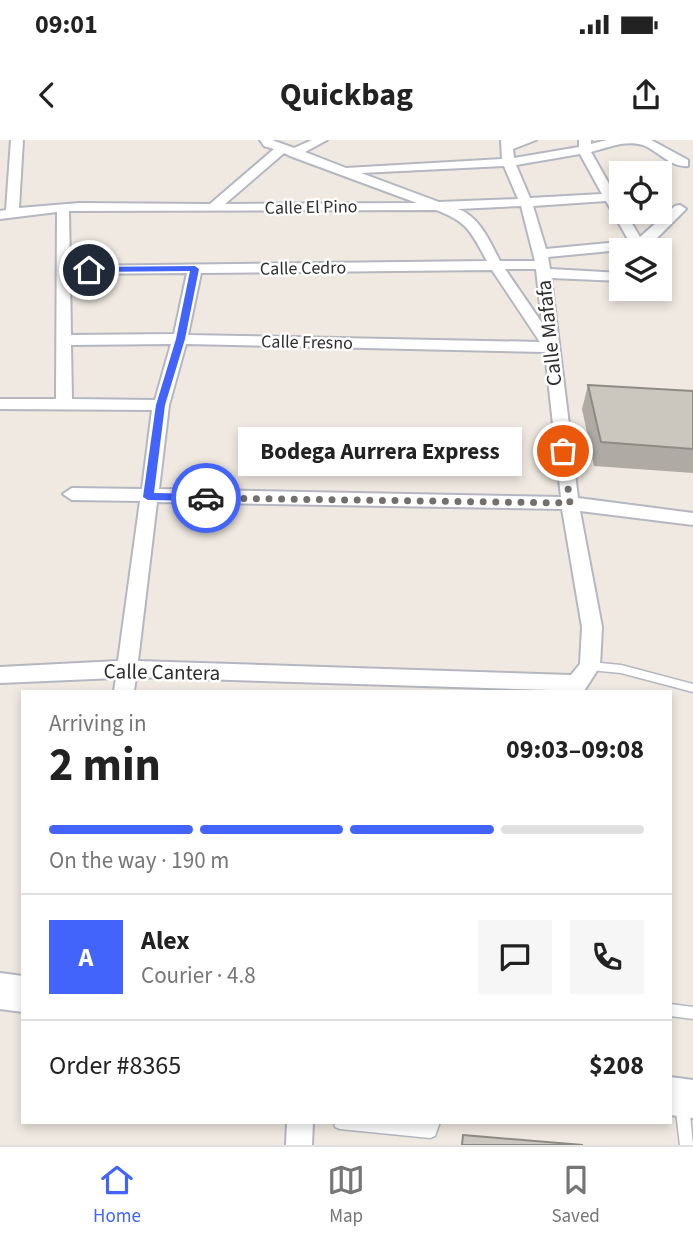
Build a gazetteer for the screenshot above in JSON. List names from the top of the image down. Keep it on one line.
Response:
{"streets":{"street":["Calle El Pino","Calle Cedro","Calle Mafafa","Calle Fresno","Calle Cantera"]},"crossings":[["Calle El Pino","Calle Mafafa"],["Calle Cedro","Calle Mafafa"],["Calle Mafafa","Calle Fresno"]],"places":["Bodega Aurrera Express"],"page":{"status":"09:01","header":"Quickbag","bubble":"Bodega Aurrera Express","heading":["2 min","Arriving in","09:03–09:08"],"panel":["Alex","Courier · 4.8","Order #8365","$208"],"bar":"On the way · 190 m","round":"A","tabs":["Home","Map","Saved"]}}
